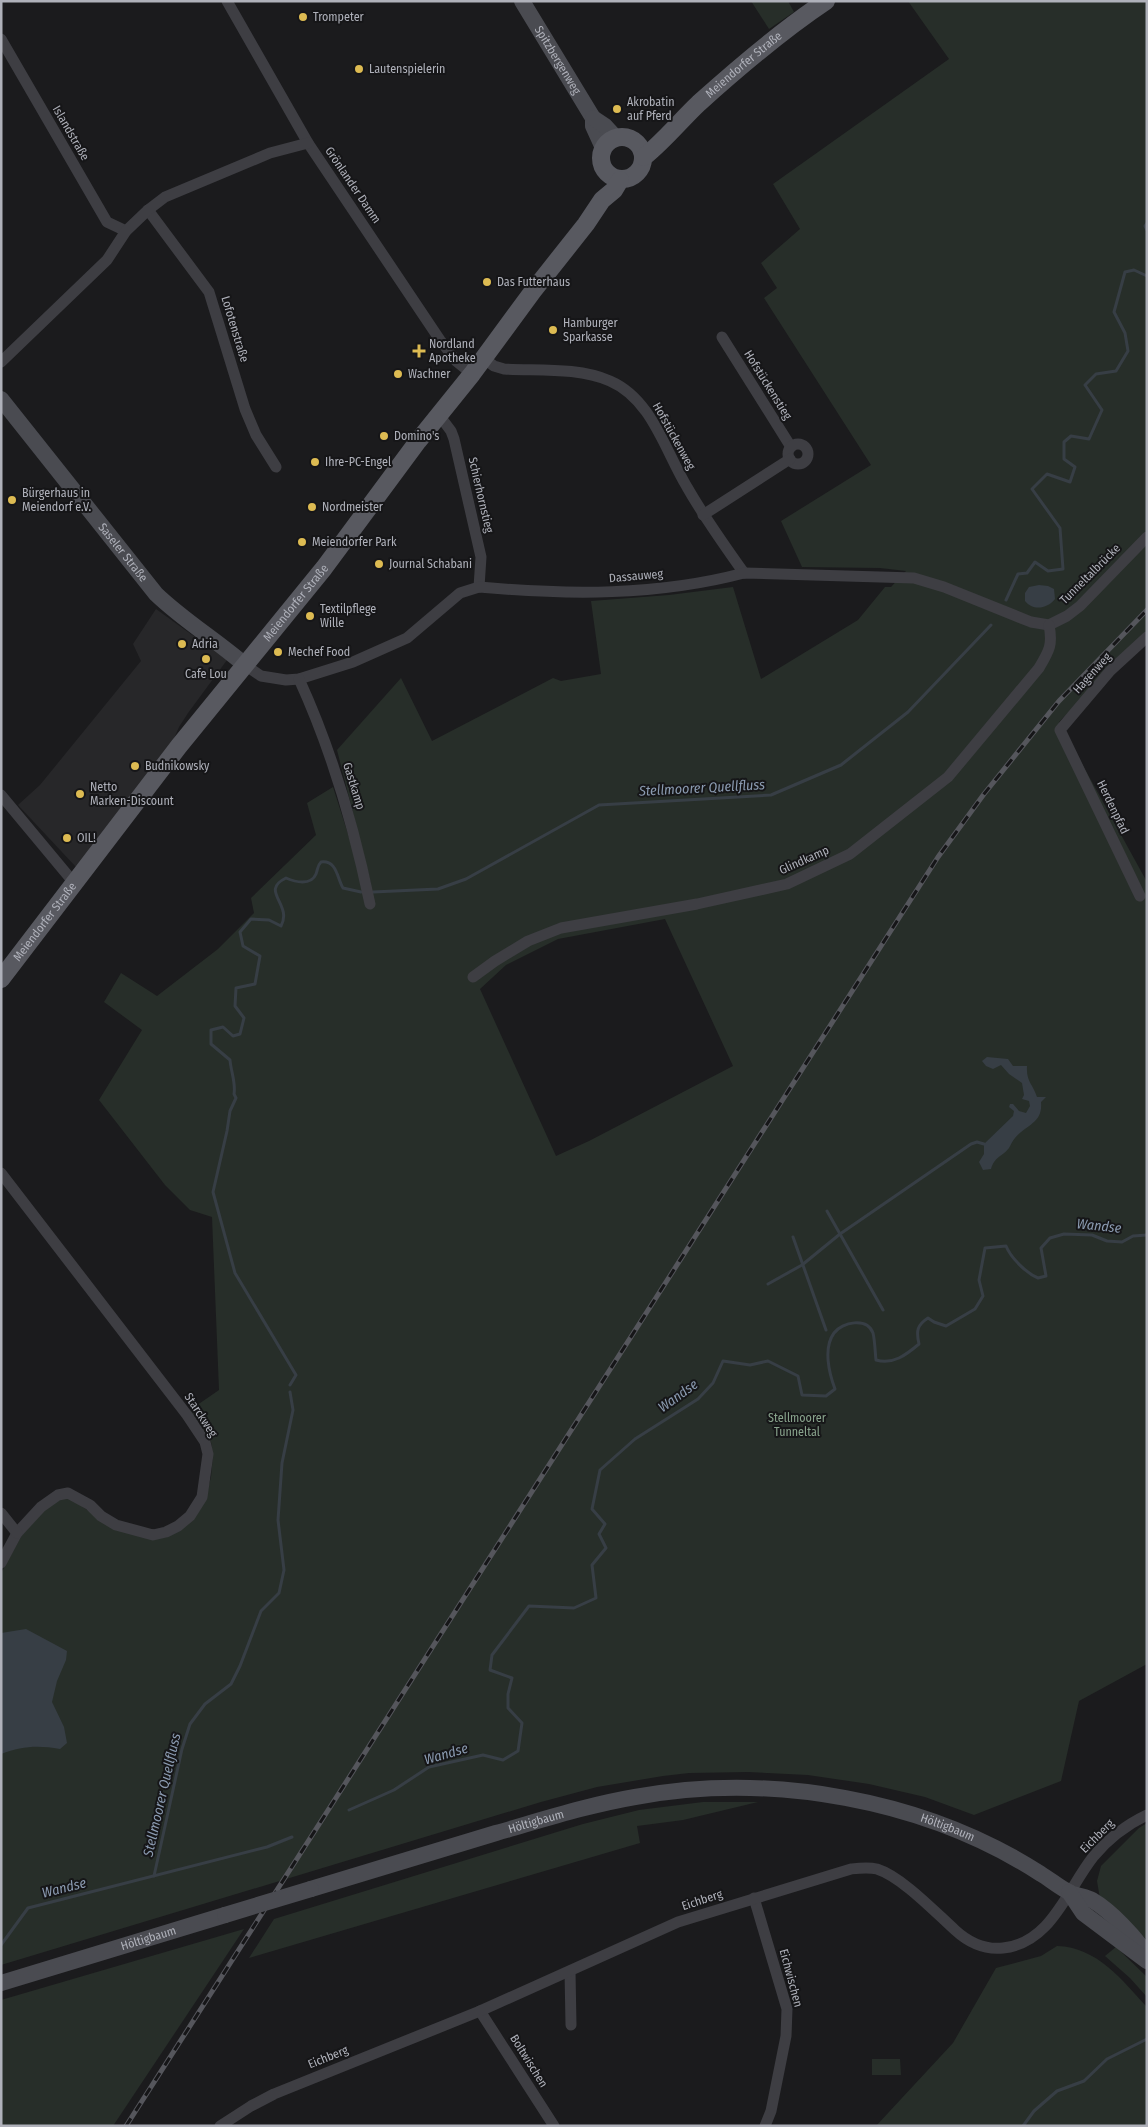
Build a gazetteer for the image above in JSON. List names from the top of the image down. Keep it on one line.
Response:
{"streets":{"main road":["Spitzbergenweg","Meiendorfer Straße","Saseler Straße","Höltigbaum"],"street":["Islandstraße","Grönlander Damm","Lofotenstraße","Hofstückenstieg","Hofstückenweg","Schierhornstieg","Tunneltalbrücke","Dassauweg","Hagenweg","Gastkamp","Herdenpfad","Glindkamp","Starckweg","Eichberg","Eichwischen","Boltwischen"]},"crossings":[["Spitzbergenweg","Meiendorfer Straße"],["Meiendorfer Straße","Grönlander Damm"],["Meiendorfer Straße","Hofstückenweg"],["Meiendorfer Straße","Schierhornstieg"],["Meiendorfer Straße","Saseler Straße"],["Meiendorfer Straße","Dassauweg"],["Hofstückenstieg","Hofstückenweg"],["Hofstückenweg","Dassauweg"],["Schierhornstieg","Dassauweg"],["Saseler Straße","Dassauweg"],["Tunneltalbrücke","Dassauweg"],["Tunneltalbrücke","Glindkamp"],["Dassauweg","Gastkamp"],["Dassauweg","Glindkamp"],["Hagenweg","Herdenpfad"],["Höltigbaum","Eichberg"],["Eichberg","Eichwischen"],["Eichberg","Boltwischen"]],"water":["Stellmoorer Quellfluss","Wandse"],"parks":["Stellmoorer Tunneltal"],"places":{"other":["Trompeter","Lautenspielerin","Akrobatin auf Pferd","Das Futterhaus","Hamburger Sparkasse","Wachner","Domino's","Ihre-PC-Engel","Bürgerhaus in Meiendorf e.V.","Nordmeister","Meiendorfer Park","Journal Schabani","Textilpflege Wille","Adria","Mechef Food","Cafe Lou","Budnikowsky","Netto Marken-Discount","OIL!"],"health":["Nordland Apotheke"]}}
